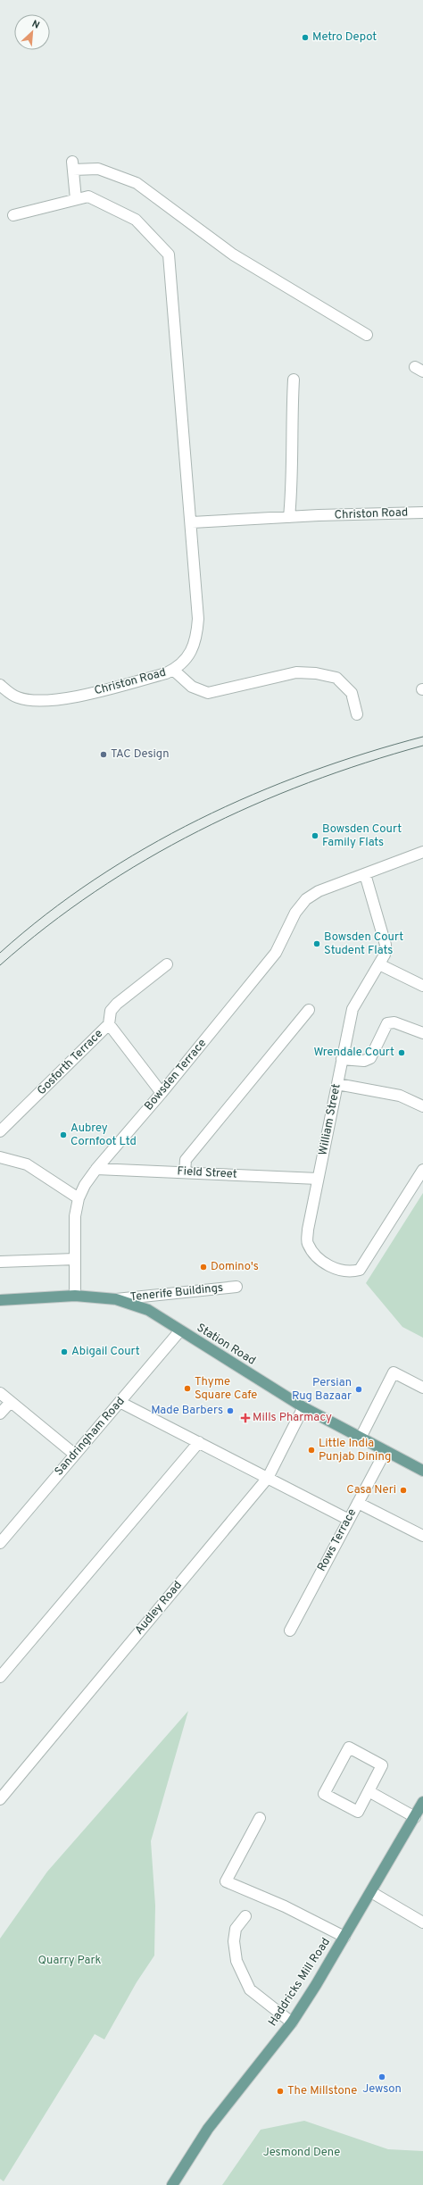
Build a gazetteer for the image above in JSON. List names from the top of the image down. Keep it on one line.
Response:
{"streets":{"main road":["Station Road","Haddricks Mill Road"],"street":["Christon Road","Gosforth Terrace","Bowsden Terrace","William Street","Field Street","Tenerife Buildings","Sandringham Road","Rows Terrace","Audley Road"]},"crossings":[["Bowsden Terrace","William Street"],["Bowsden Terrace","Field Street"],["Bowsden Terrace","Station Road"],["William Street","Field Street"],["Tenerife Buildings","Station Road"],["Station Road","Sandringham Road"],["Station Road","Rows Terrace"],["Station Road","Audley Road"]],"parks":["Quarry Park","Jesmond Dene"],"places":{"other":["Metro Depot","TAC Design","Bowsden Court Family Flats","Bowsden Court Student Flats","Wrendale Court","Aubrey Cornfoot Ltd","Domino's","Abigail Court","Thyme Square Cafe","Persian Rug Bazaar","Made Barbers","Little India Punjab Dining","Casa Neri","Jewson","The Millstone"],"health":["Mills Pharmacy"]},"north":"top right"}
